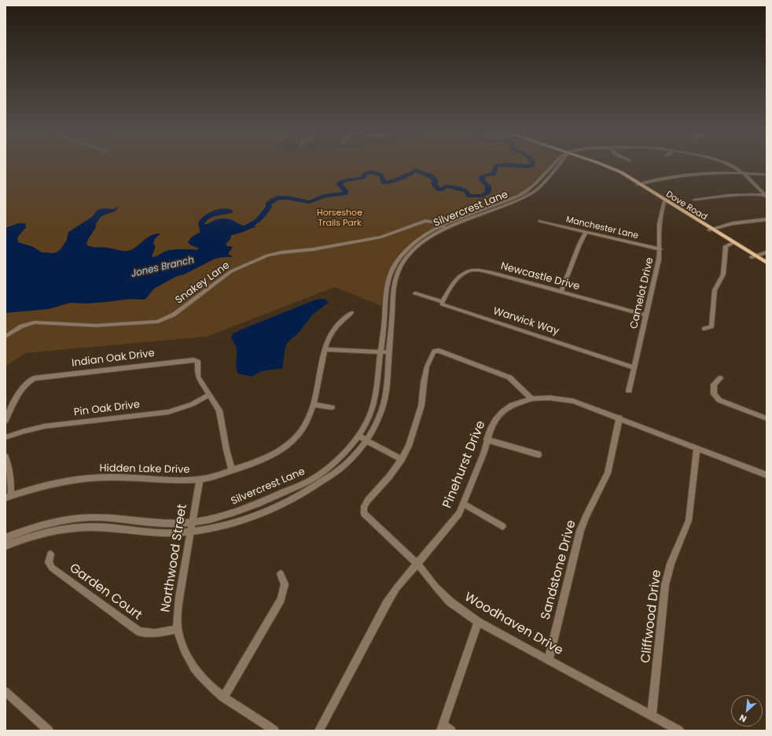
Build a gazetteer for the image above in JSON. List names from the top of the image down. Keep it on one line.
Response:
{"streets":{"main road":["Dove Road"],"street":["Silvercrest Lane","Manchester Lane","Newcastle Drive","Snakey Lane","Camelot Drive","Warwick Way","Indian Oak Drive","Pin Oak Drive","Pinehurst Drive","Hidden Lake Drive","Northwood Street","Sandstone Drive","Garden Court","Cliffwood Drive","Woodhaven Drive"]},"crossings":[["Dove Road","Camelot Drive"],["Silvercrest Lane","Snakey Lane"],["Silvercrest Lane","Northwood Street"],["Manchester Lane","Camelot Drive"],["Newcastle Drive","Camelot Drive"],["Newcastle Drive","Warwick Way"],["Camelot Drive","Warwick Way"],["Indian Oak Drive","Pin Oak Drive"],["Pinehurst Drive","Sandstone Drive"],["Pinehurst Drive","Cliffwood Drive"],["Pinehurst Drive","Woodhaven Drive"],["Hidden Lake Drive","Northwood Street"],["Northwood Street","Garden Court"],["Sandstone Drive","Woodhaven Drive"],["Cliffwood Drive","Woodhaven Drive"]],"water":["Jones Branch"],"parks":["Horseshoe Trails Park"],"north":"bottom left"}
